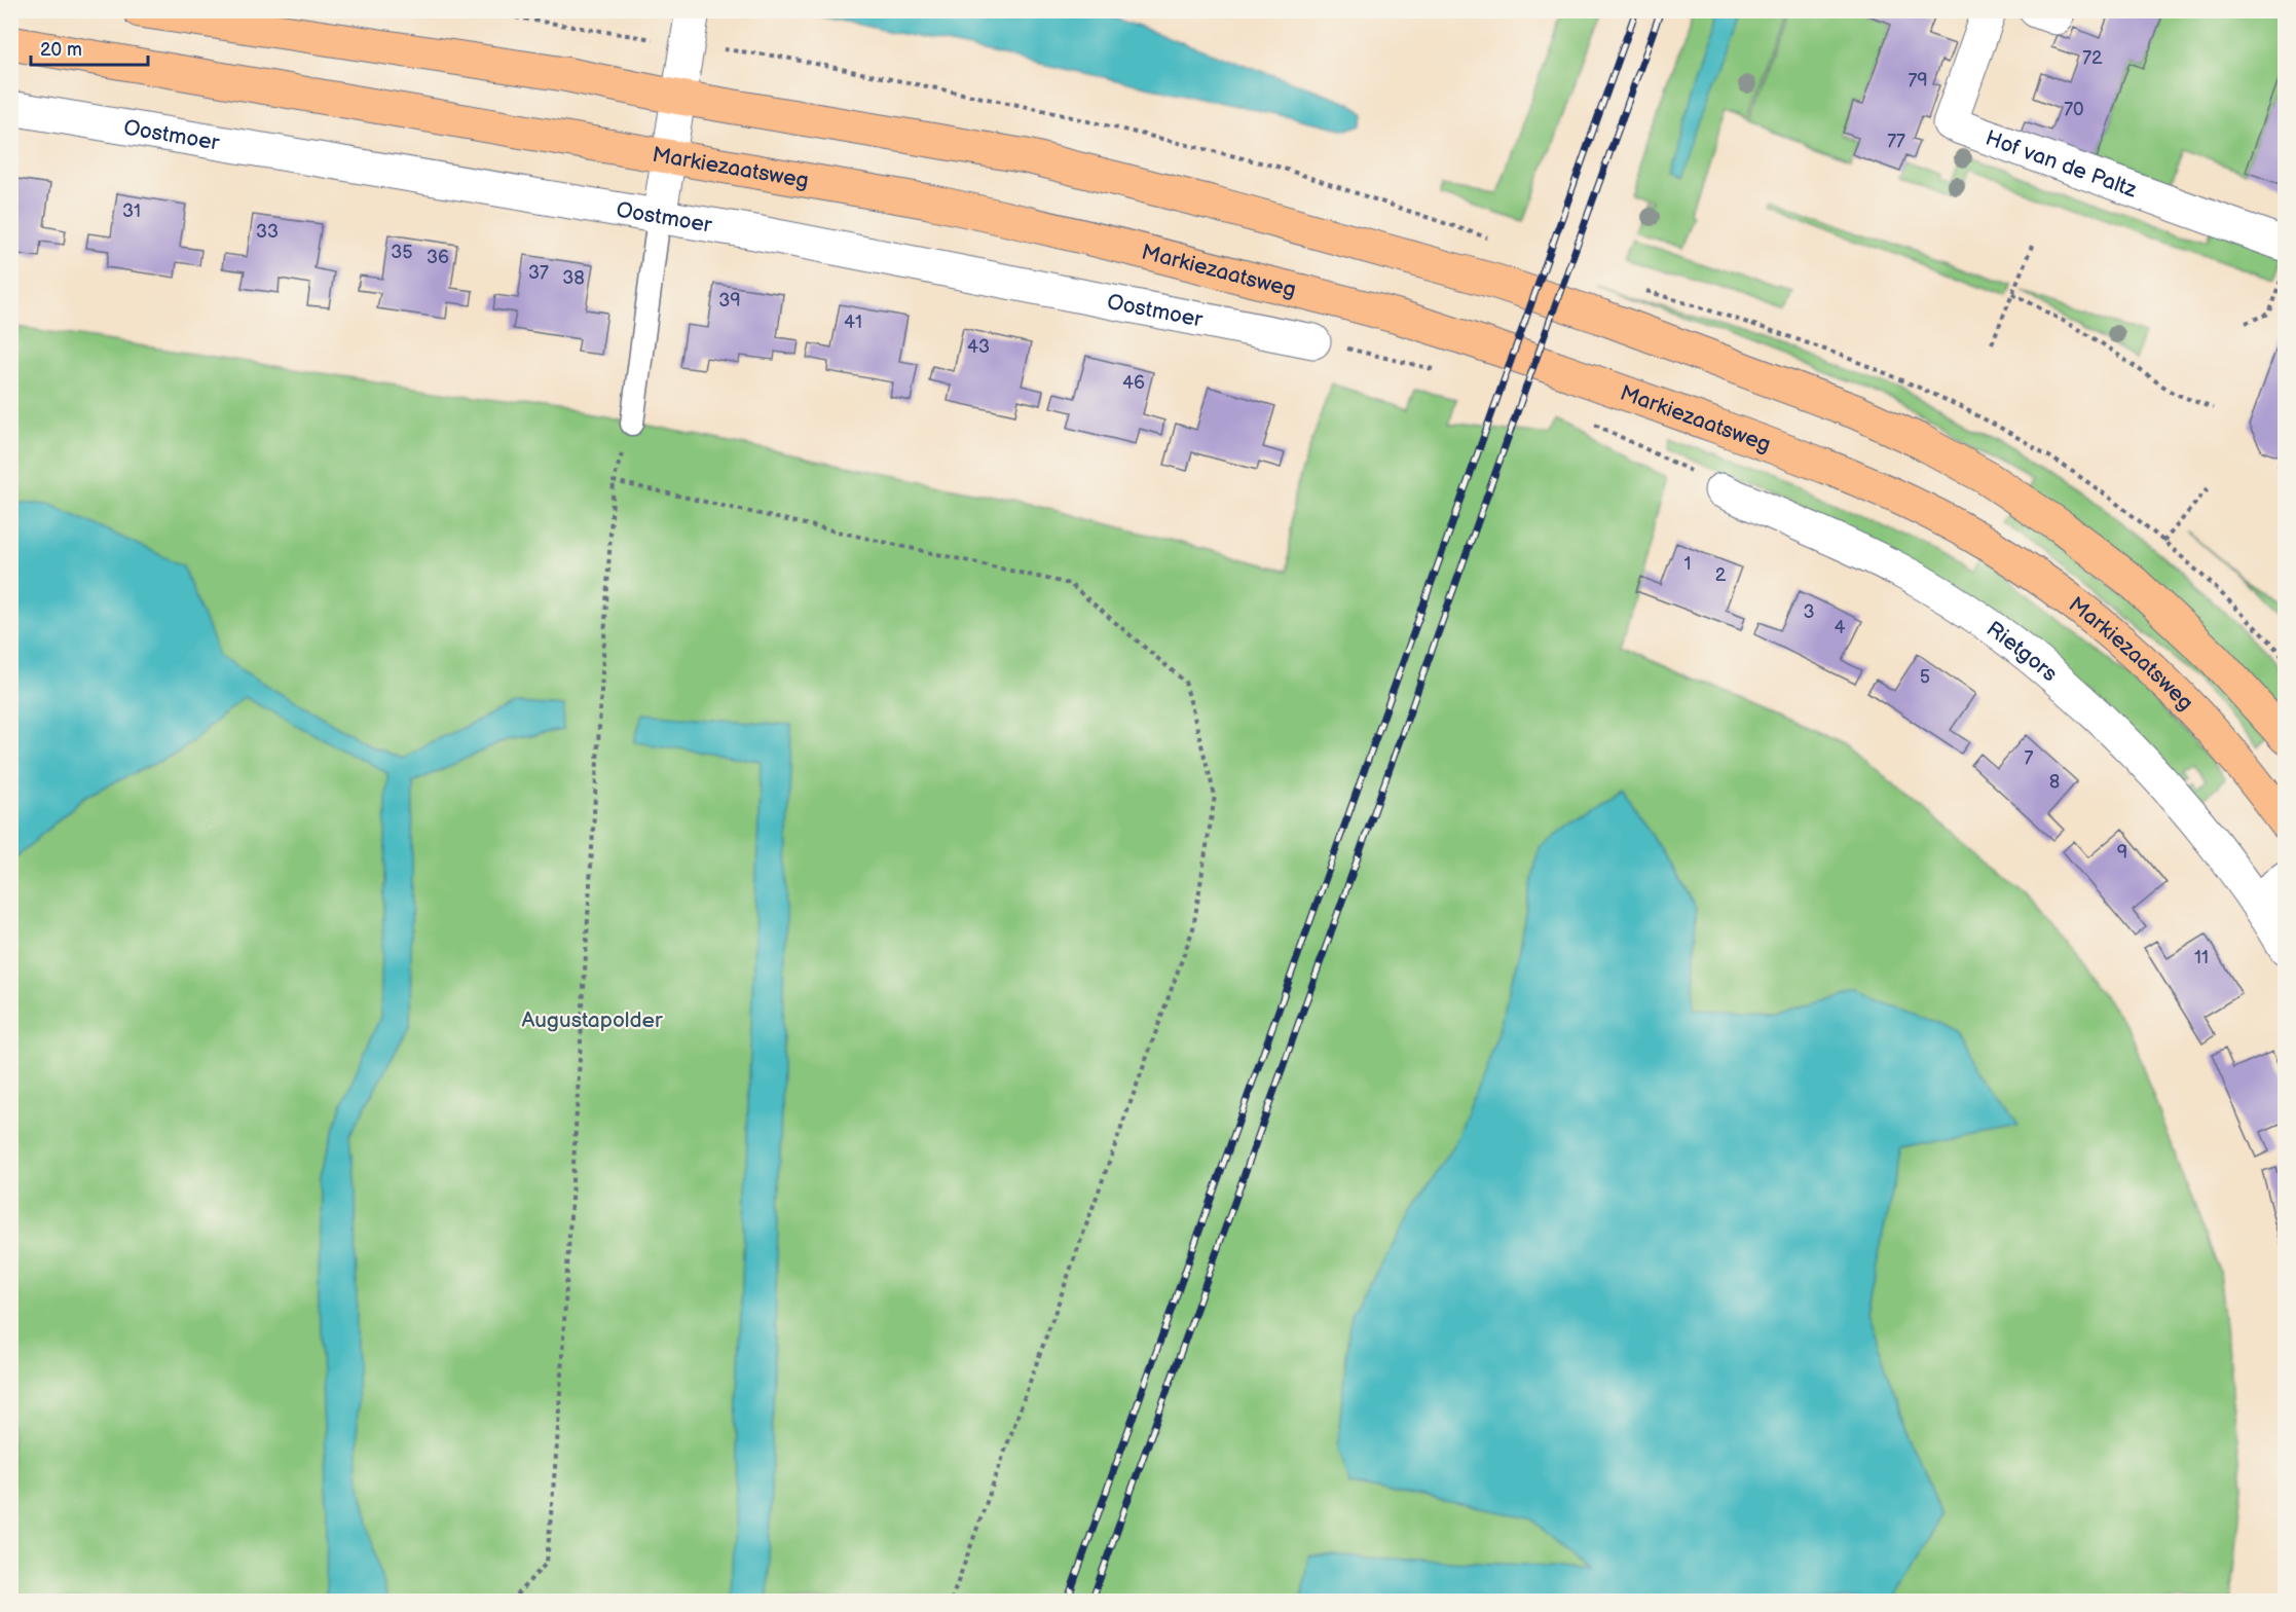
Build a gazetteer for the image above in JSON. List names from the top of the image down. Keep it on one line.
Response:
{"streets":{"main road":["Markiezaatsweg"],"street":["Oostmoer","Hof van de Paltz","Rietgors"]},"crossings":[["Markiezaatsweg","Rietgors"]],"parks":["Augustapolder"],"house_numbers":["72","79","70","77","31","33","35","36","37","38","39","41","43","46","1","2","3","4","5","7","8","9","11"],"scale_bar":"20 m"}
